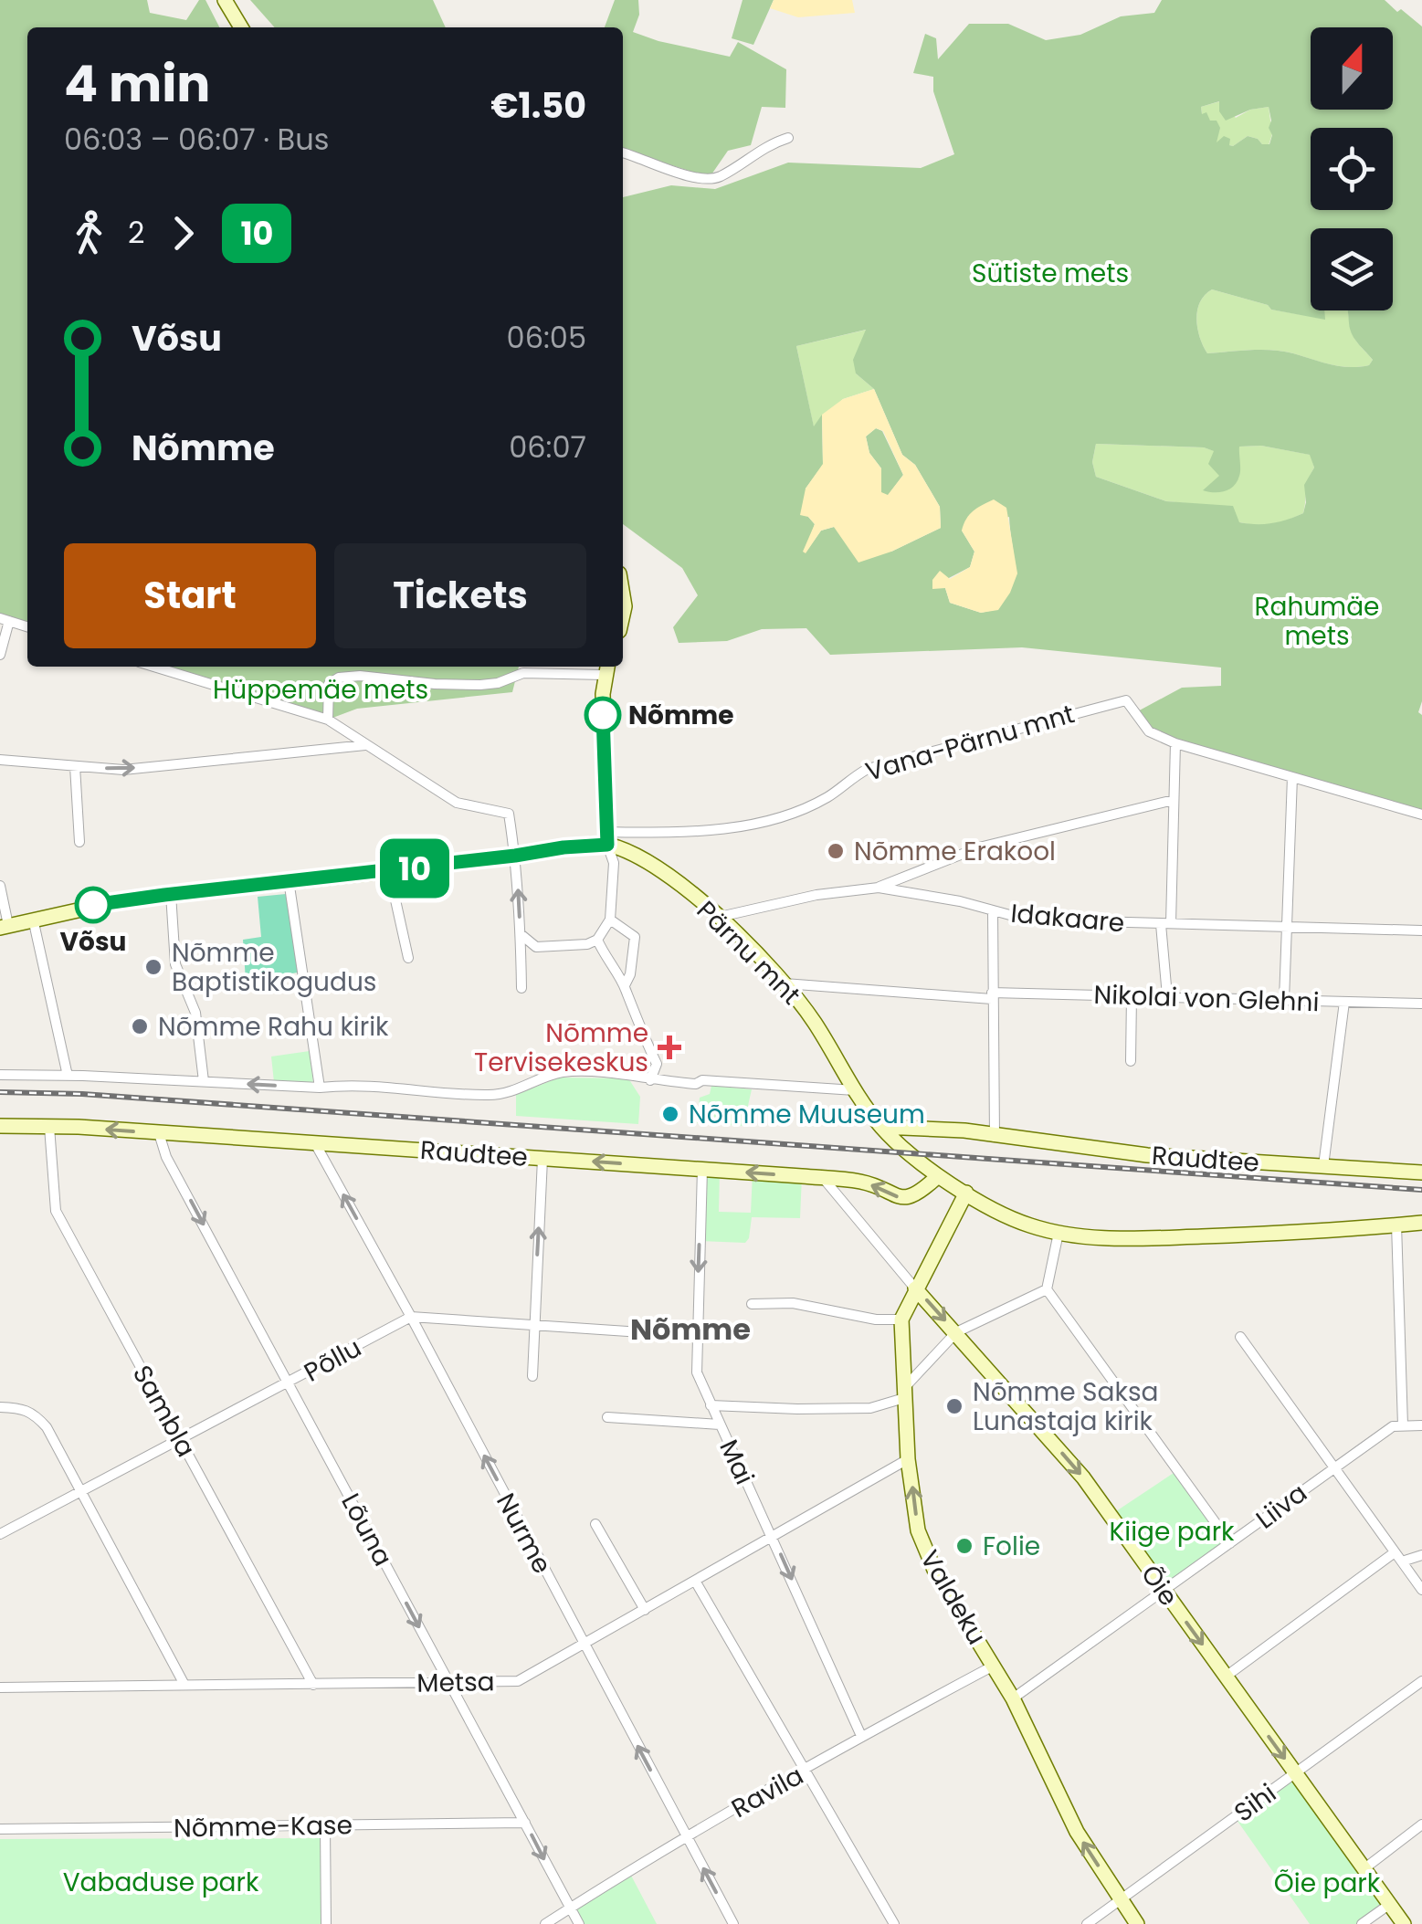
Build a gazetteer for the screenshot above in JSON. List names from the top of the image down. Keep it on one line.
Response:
{"streets":{"street":["Vana-Pärnu mnt","Idakaare","Pärnu mnt","Nikolai von Glehni","Raudtee","Põllu","Sambla","Mai","Liiva","Lõuna","Nurme","Õie","Valdeku","Metsa","Ravila","Sihi","Nõmme-Kase"]},"crossings":[["Vana-Pärnu mnt","Pärnu mnt"],["Idakaare","Pärnu mnt"],["Pärnu mnt","Nikolai von Glehni"],["Pärnu mnt","Raudtee"],["Pärnu mnt","Valdeku"],["Raudtee","Sambla"],["Raudtee","Mai"],["Raudtee","Lõuna"],["Raudtee","Nurme"],["Raudtee","Õie"],["Põllu","Sambla"],["Põllu","Lõuna"],["Põllu","Nurme"],["Sambla","Metsa"],["Mai","Metsa"],["Mai","Ravila"],["Liiva","Õie"],["Liiva","Valdeku"],["Lõuna","Metsa"],["Lõuna","Ravila"],["Lõuna","Nõmme-Kase"],["Nurme","Metsa"],["Nurme","Ravila"],["Õie","Valdeku"],["Õie","Sihi"],["Valdeku","Metsa"],["Valdeku","Ravila"],["Valdeku","Sihi"]],"one_way":["Lõuna","Nurme","Valdeku"],"districts":["Nõmme"],"parks":["Sütiste mets","Rahumäe mets","Hüppemäe mets","Kiige park","Vabaduse park","Õie park"],"places":{"other":["Nõmme","Nõmme Erakool","Võsu","Nõmme Baptistikogudus","Nõmme Rahu kirik","Nõmme Muuseum","Nõmme Saksa Lunastaja kirik","Folie"],"health":["Nõmme Tervisekeskus"]},"lines":["bus line 10"],"north":"top","page":{"on_map":"10","heading":["4 min","06:03 – 06:07 · Bus","€1.50"],"legs":["2","10"],"list":[{"name":"Võsu","value":"06:05"},{"name":"Nõmme","value":"06:07"}],"buttons":["Start","Tickets"]}}
